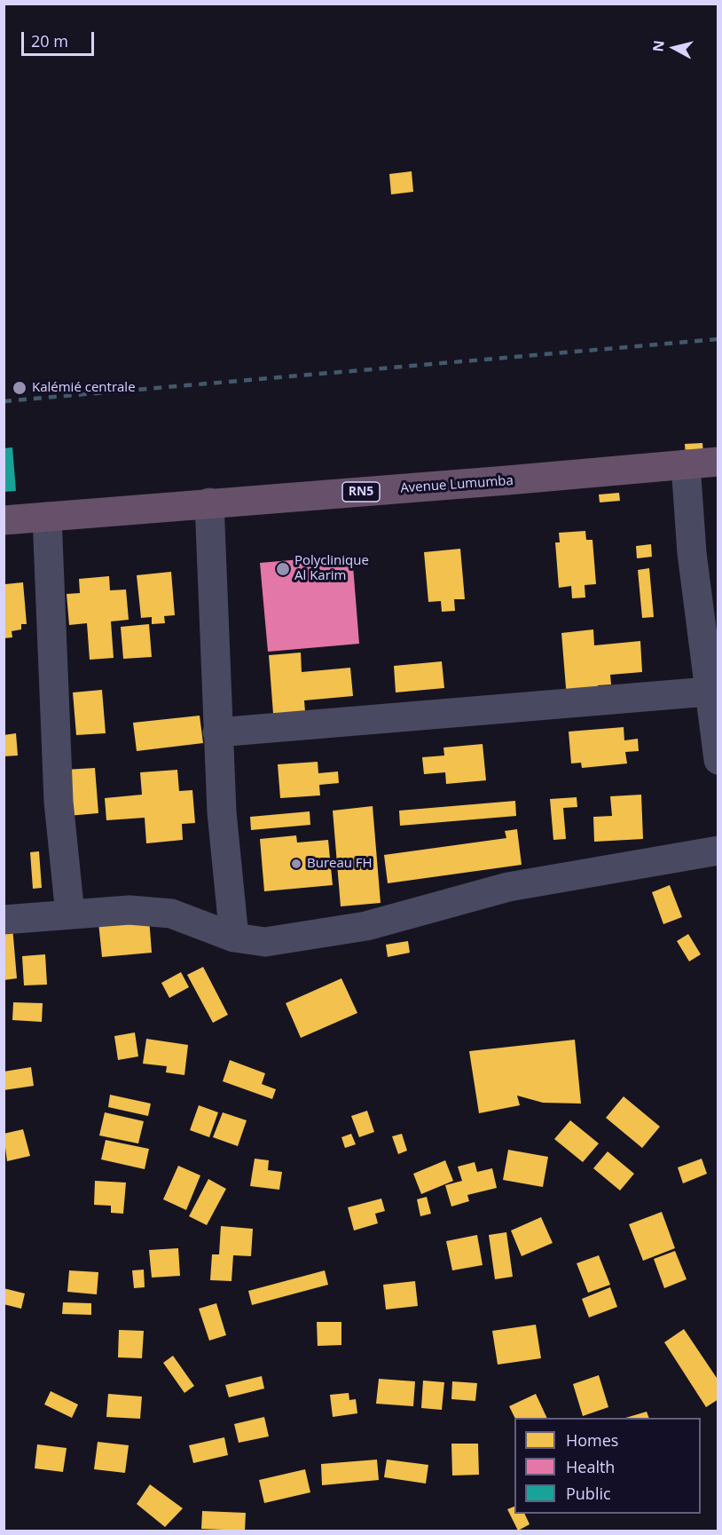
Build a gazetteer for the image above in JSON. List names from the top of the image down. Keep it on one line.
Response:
{"streets":{"highway":["Avenue Lumumba","RN5"]},"places":["Kalémié centrale","Polyclinique Al Karim","Bureau FH"],"legend":["Homes","Health","Public"],"scale_bar":"20 m","north":"left"}
